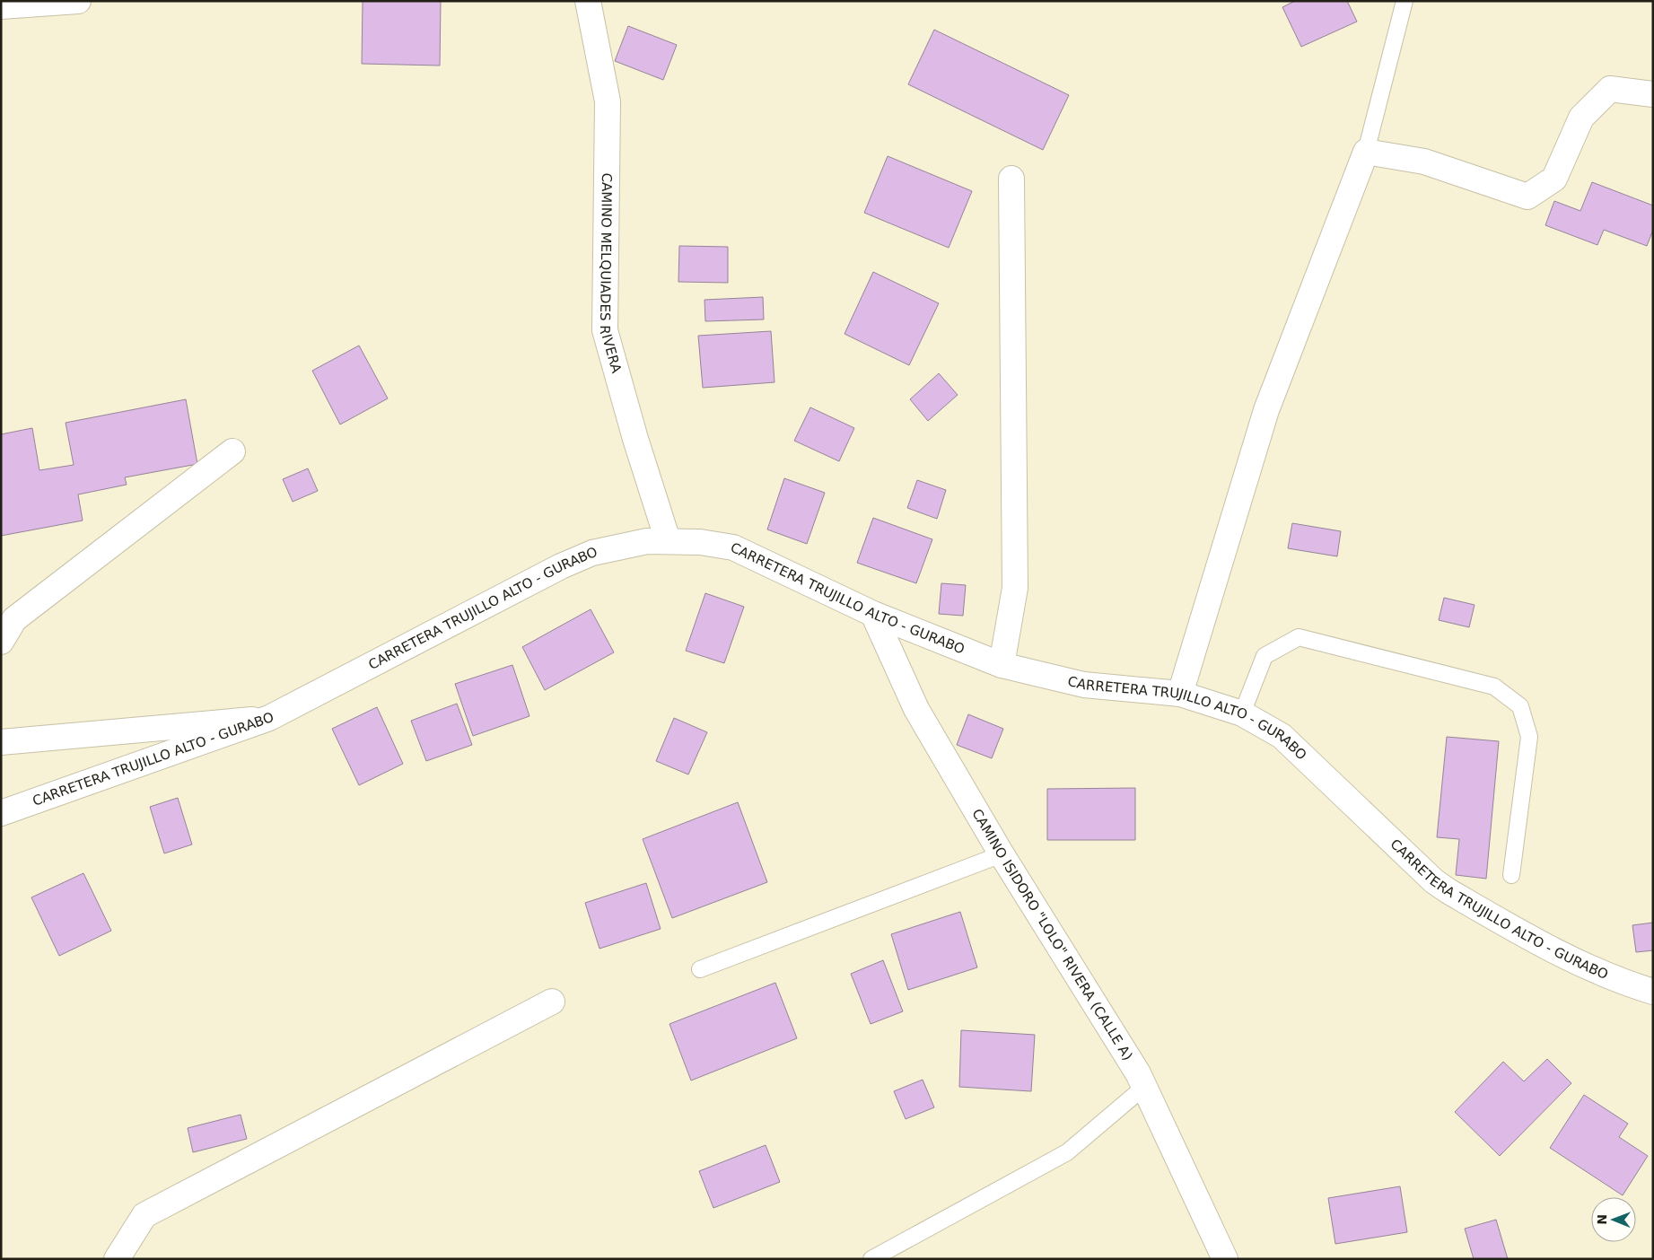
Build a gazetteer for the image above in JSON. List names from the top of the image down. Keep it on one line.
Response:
{"streets":{"street":["CAMINO MELQUIADES RIVERA","CARRETERA TRUJILLO ALTO - GURABO","CAMINO ISIDORO \"LOLO\" RIVERA (CALLE A)"]},"crossings":[["CAMINO MELQUIADES RIVERA","CARRETERA TRUJILLO ALTO - GURABO"],["CARRETERA TRUJILLO ALTO - GURABO","CAMINO ISIDORO \"LOLO\" RIVERA (CALLE A)"]],"north":"left"}
